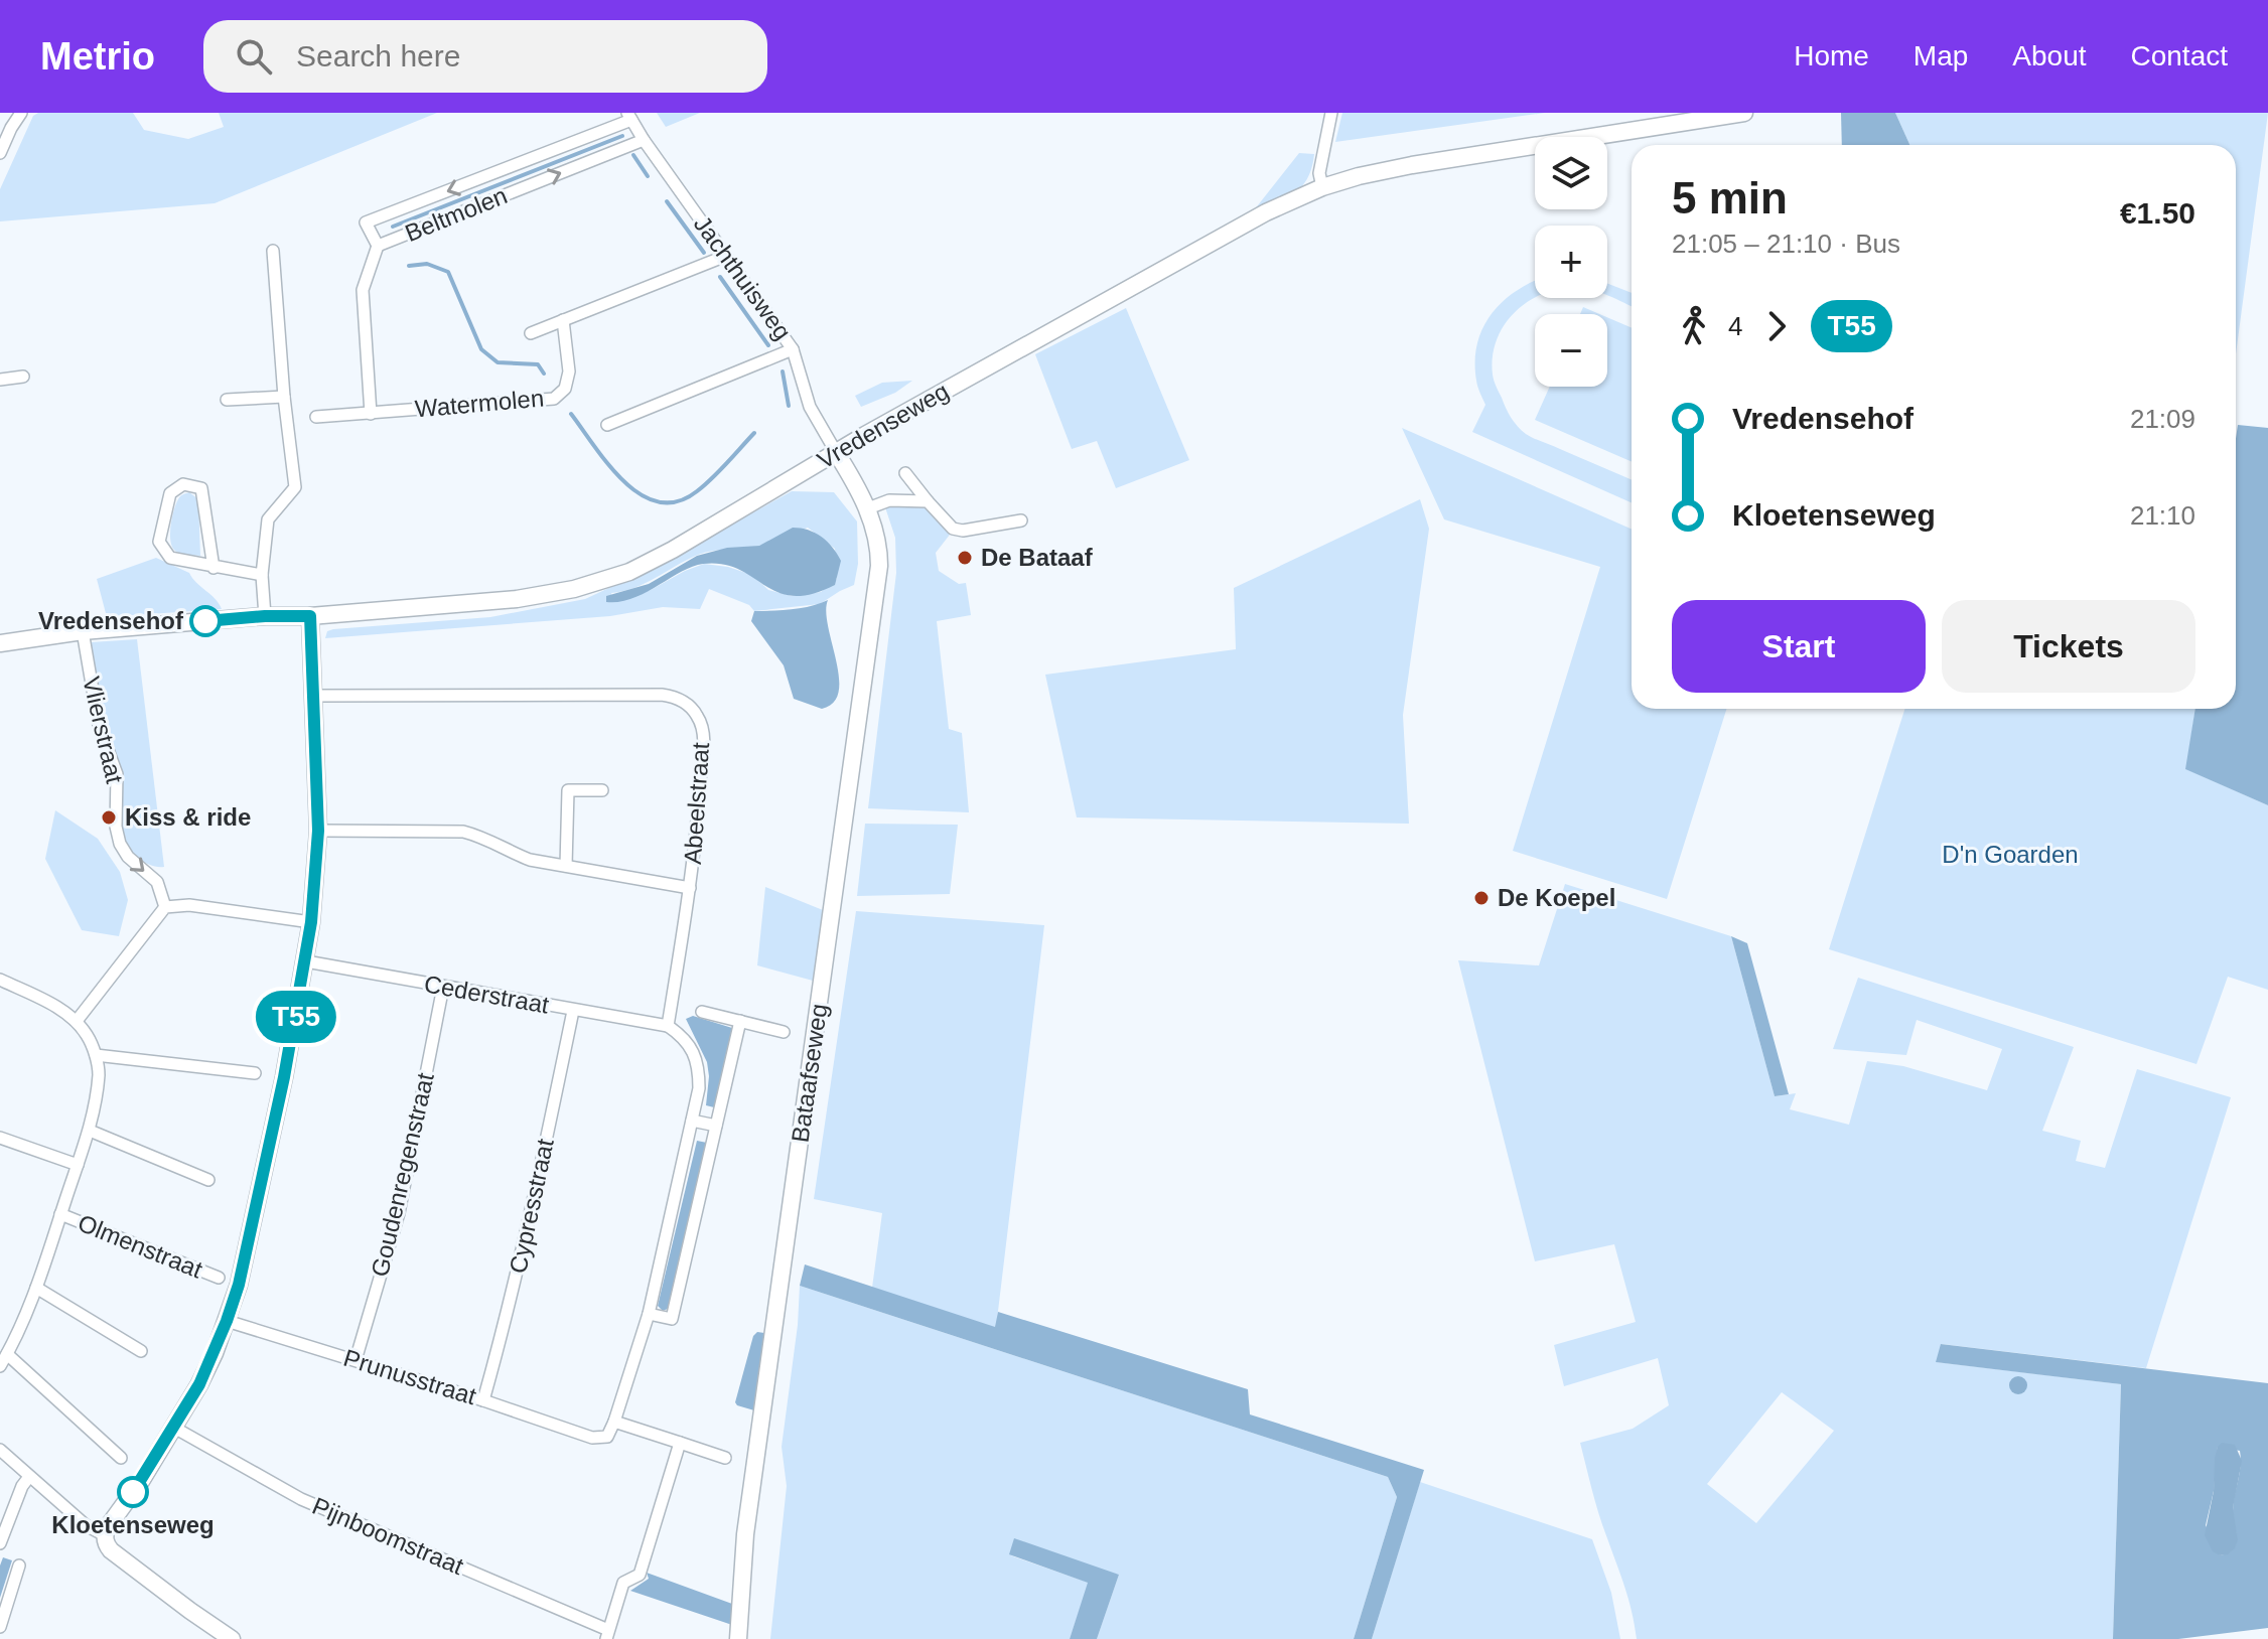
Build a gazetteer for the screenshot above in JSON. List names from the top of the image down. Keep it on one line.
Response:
{"streets":{"main road":["Vredenseweg","Bataafseweg"],"street":["Beltmolen","Jachthuisweg","Watermolen","Vlierstraat","Abeelstraat","Cederstraat","Goudenregenstraat","Cypresstraat","Olmenstraat","Prunusstraat","Pijnboomstraat"]},"crossings":[["Beltmolen","Jachthuisweg"],["Jachthuisweg","Vredenseweg"],["Jachthuisweg","Bataafseweg"],["Vredenseweg","Vlierstraat"],["Vredenseweg","Bataafseweg"],["Abeelstraat","Cederstraat"],["Cederstraat","Goudenregenstraat"],["Cederstraat","Cypresstraat"],["Goudenregenstraat","Prunusstraat"],["Cypresstraat","Prunusstraat"]],"one_way":["Vlierstraat"],"parks":["D'n Goarden"],"places":["De Bataaf","Vredensehof","Kiss & ride","De Koepel","Kloetenseweg"],"lines":["bus line T55"],"page":{"header":"Metrio","search":"Search here","nav":["Home","Map","About","Contact"],"on_map":"T55","map_buttons":["+","−"],"heading":["5 min","21:05 – 21:10 · Bus","€1.50"],"legs":["4","T55"],"list":[{"name":"Vredensehof","value":"21:09"},{"name":"Kloetenseweg","value":"21:10"}],"buttons":["Start","Tickets"]}}
